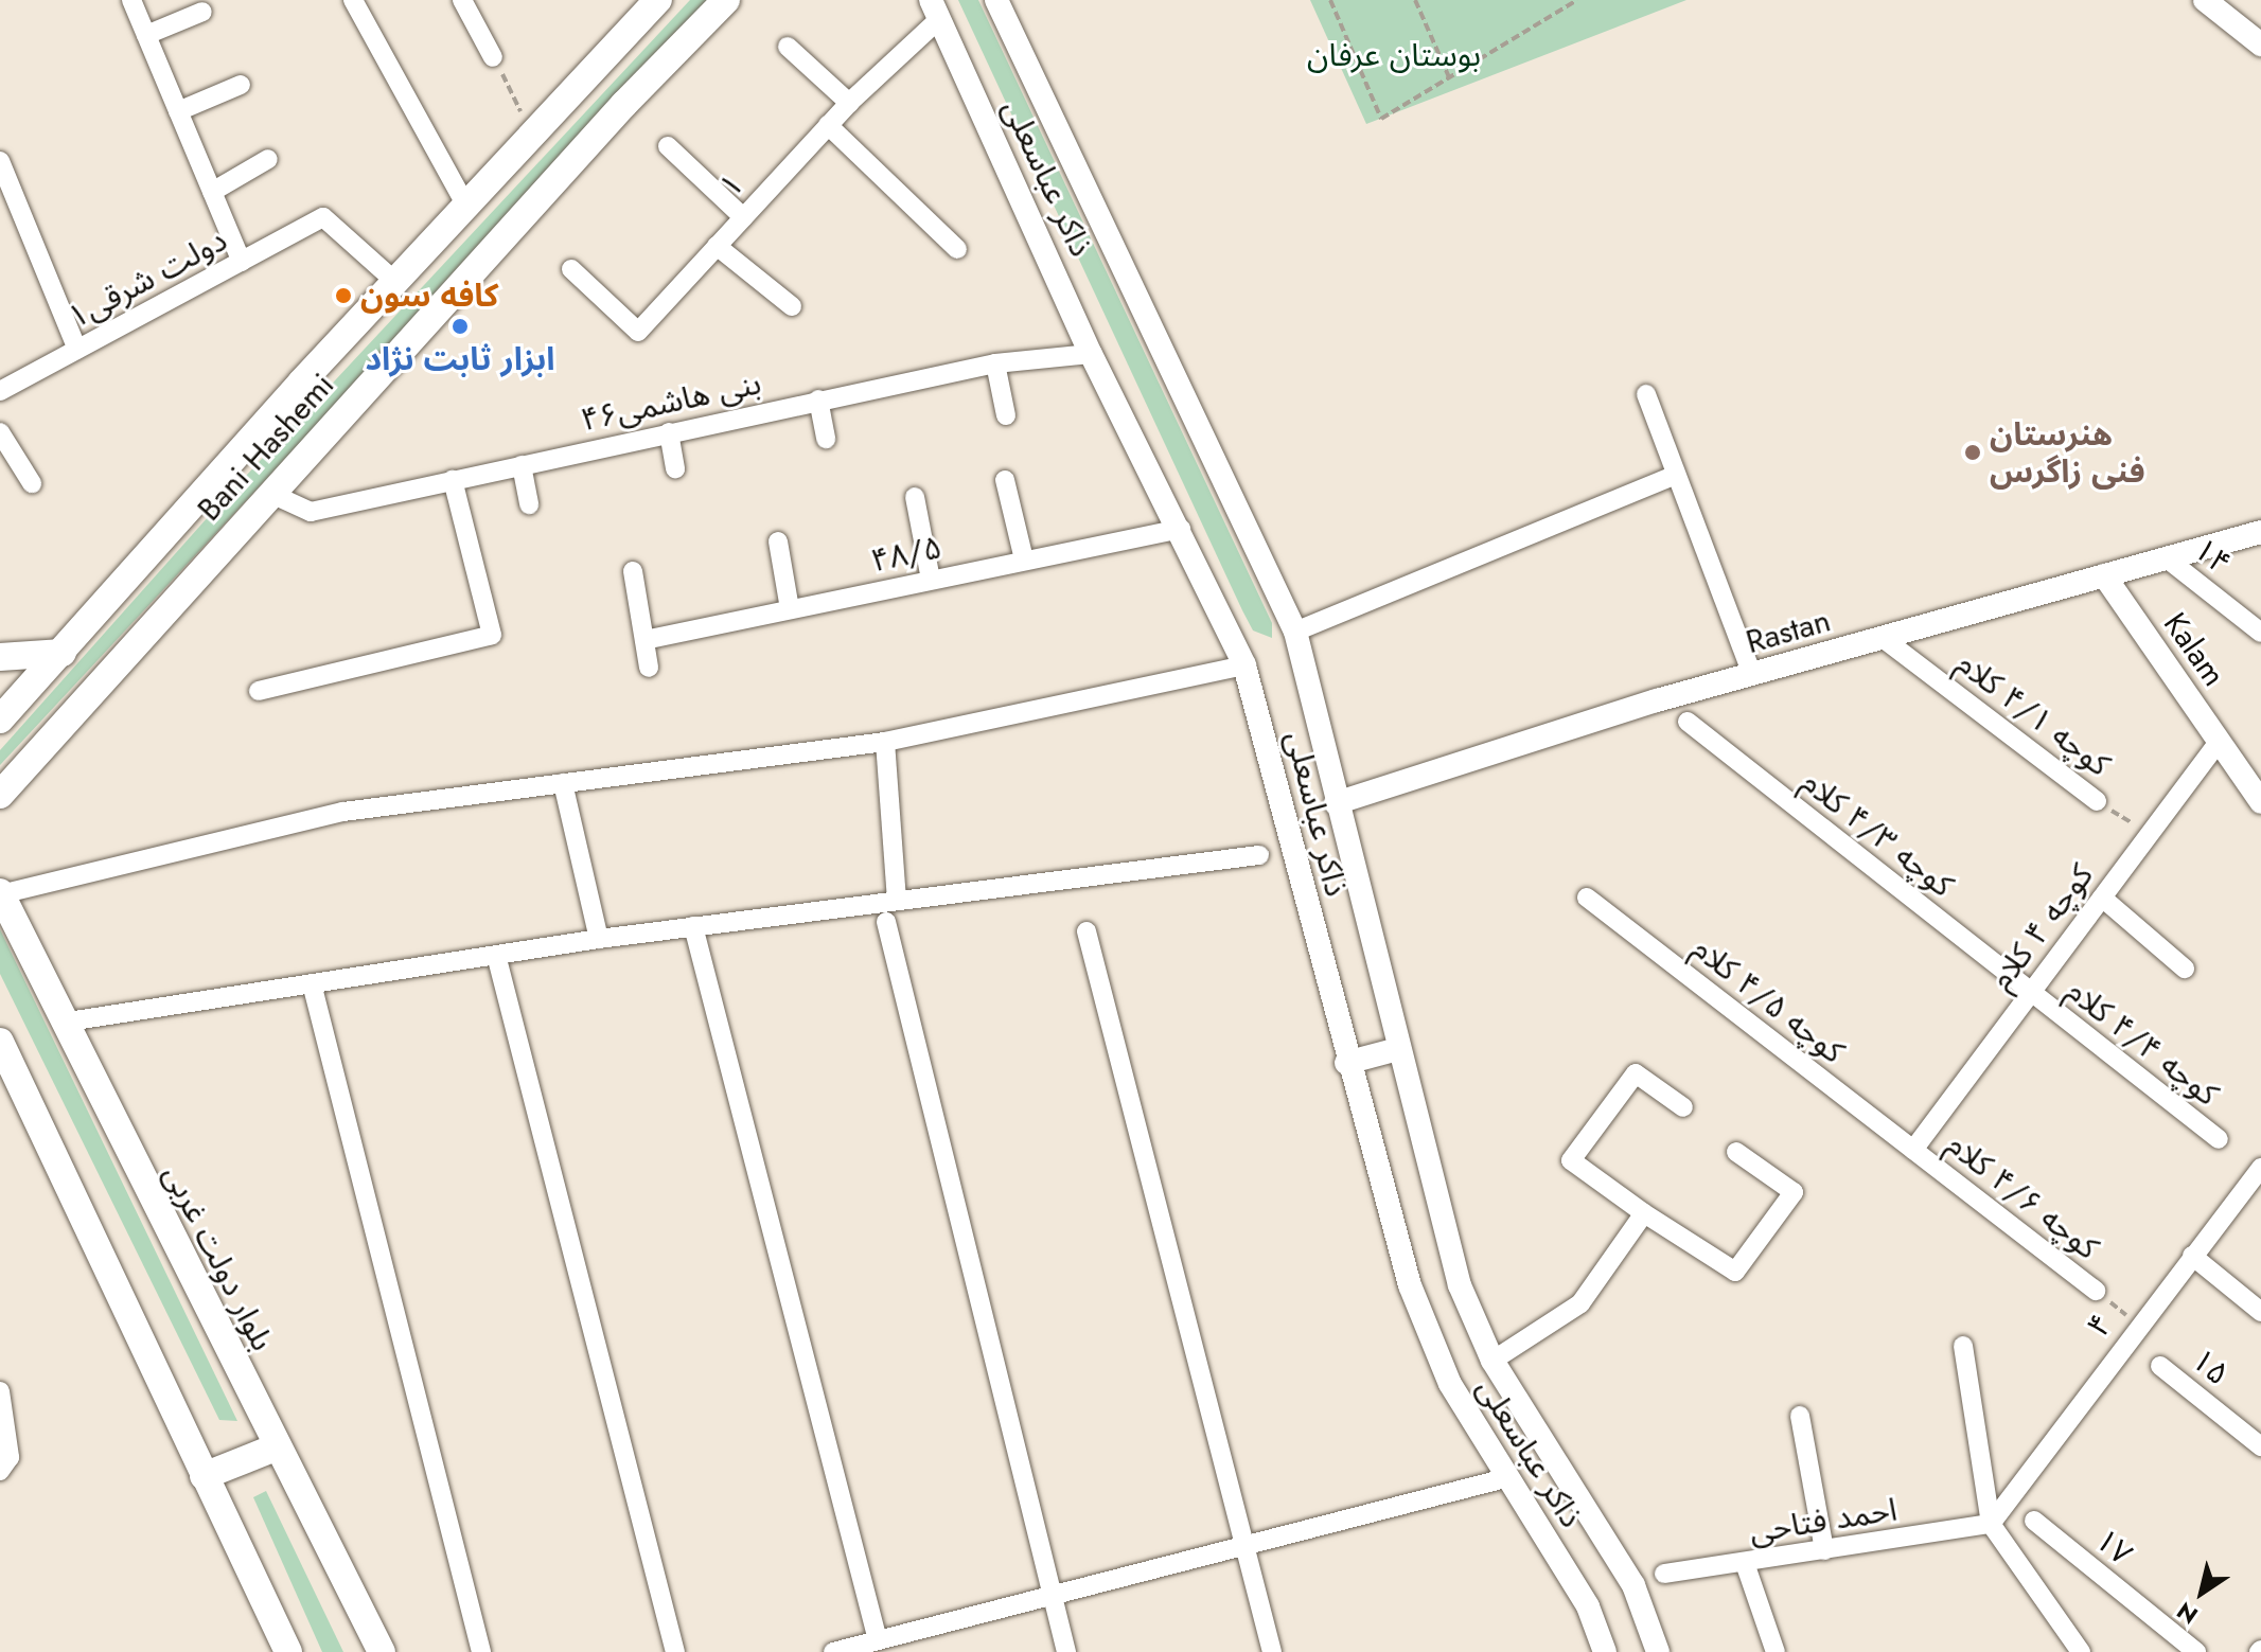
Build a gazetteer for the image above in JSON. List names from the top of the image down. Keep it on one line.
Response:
{"streets":{"main road":["Bani Hashemi","بلوار دولت غربی"],"street":["ذاکر عباسعلی","۱","۱دولت شرقی","بنی هاشمی۴۶","۴۸/۵","۱۴","Rastan","Kalam","کوچه ۴/۱ کلام","کوچه ۴/۳ کلام","کوچه ۴ کلام","کوچه ۴/۵ کلام","کوچه ۴/۴ کلام","کوچه ۴/۶ کلام","۴","۱۵","احمد فتاحی","۱۷"]},"crossings":[["ذاکر عباسعلی","۱"],["ذاکر عباسعلی","بنی هاشمی۴۶"],["ذاکر عباسعلی","۴۸/۵"],["ذاکر عباسعلی","Rastan"],["۱دولت شرقی","Bani Hashemi"],["بنی هاشمی۴۶","Bani Hashemi"],["۱۴","Rastan"],["Rastan","Kalam"],["Rastan","کوچه ۴/۱ کلام"],["Kalam","کوچه ۴ کلام"],["کوچه ۴/۱ کلام","کوچه ۴ کلام"],["کوچه ۴/۳ کلام","کوچه ۴ کلام"],["کوچه ۴/۳ کلام","کوچه ۴/۴ کلام"],["کوچه ۴ کلام","کوچه ۴/۵ کلام"],["کوچه ۴ کلام","کوچه ۴/۴ کلام"],["کوچه ۴ کلام","کوچه ۴/۶ کلام"],["کوچه ۴/۵ کلام","کوچه ۴/۶ کلام"],["۴","احمد فتاحی"]],"parks":["بوستان عرفان"],"places":["کافه سون","ابزار ثابت نژاد","هنرستان فنی زاگرس"],"north":"bottom left"}
